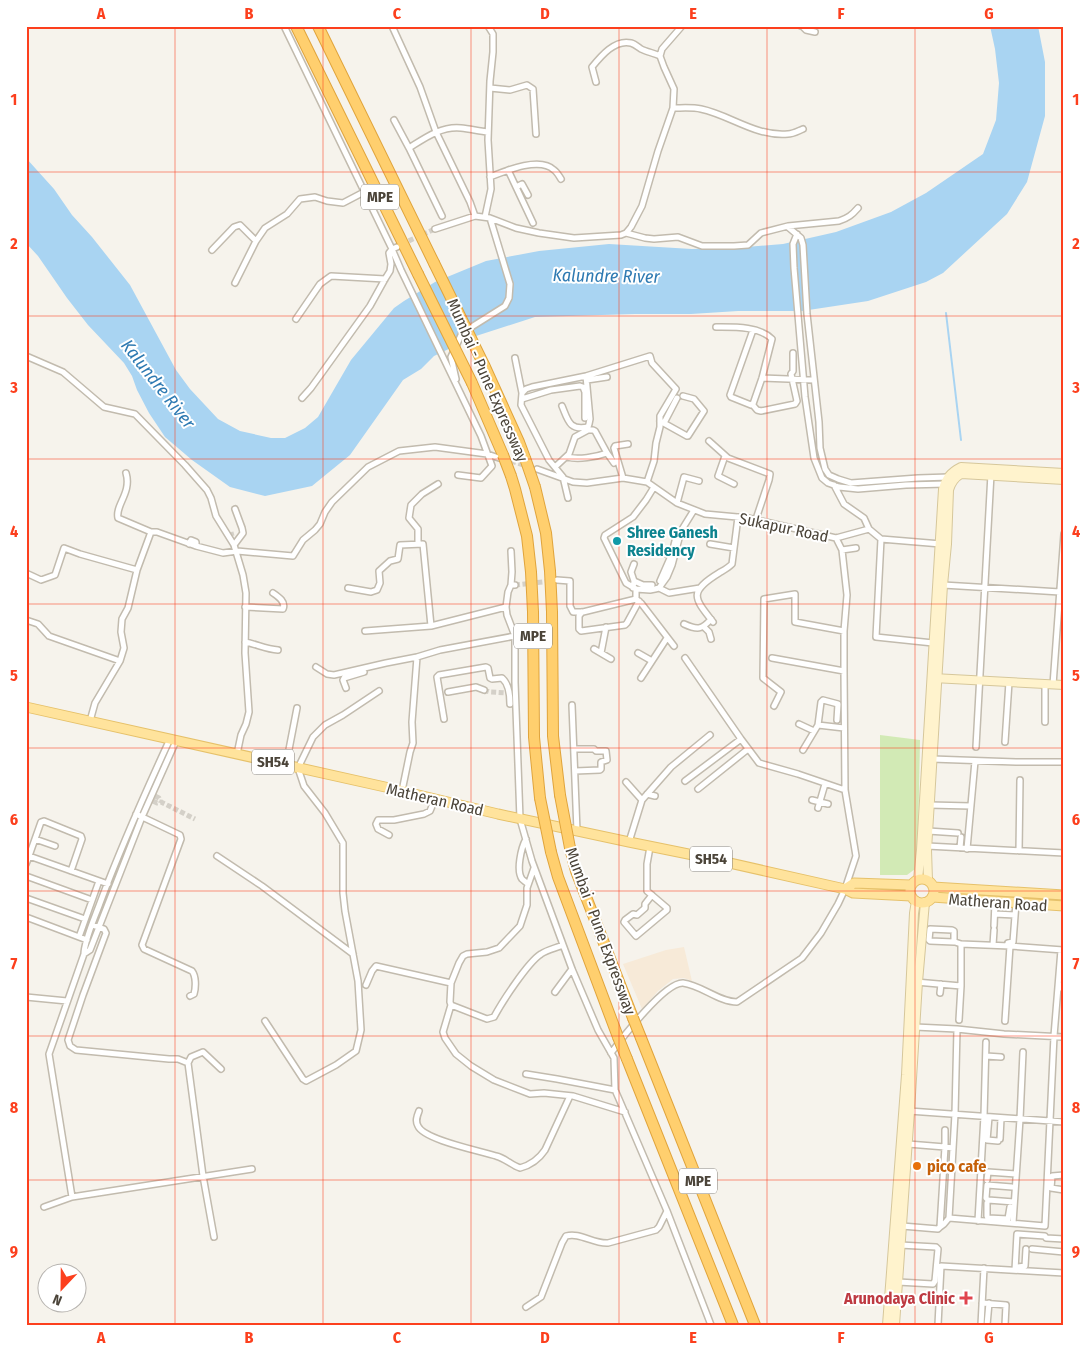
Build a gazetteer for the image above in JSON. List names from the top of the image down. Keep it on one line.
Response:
{"streets":{"highway":["MPE","Mumbai - Pune Expressway"],"main road":["SH54","Matheran Road"],"street":["Sukapur Road"]},"crossings":[["SH54","Matheran Road"]],"water":["Kalundre River"],"places":{"other":["Shree Ganesh Residency","pico cafe"],"health":["Arunodaya Clinic"]},"north":"bottom","grid":{"columns":["A","B","C","D","E","F","G"],"rows":["1","2","3","4","5","6","7","8","9"]}}
